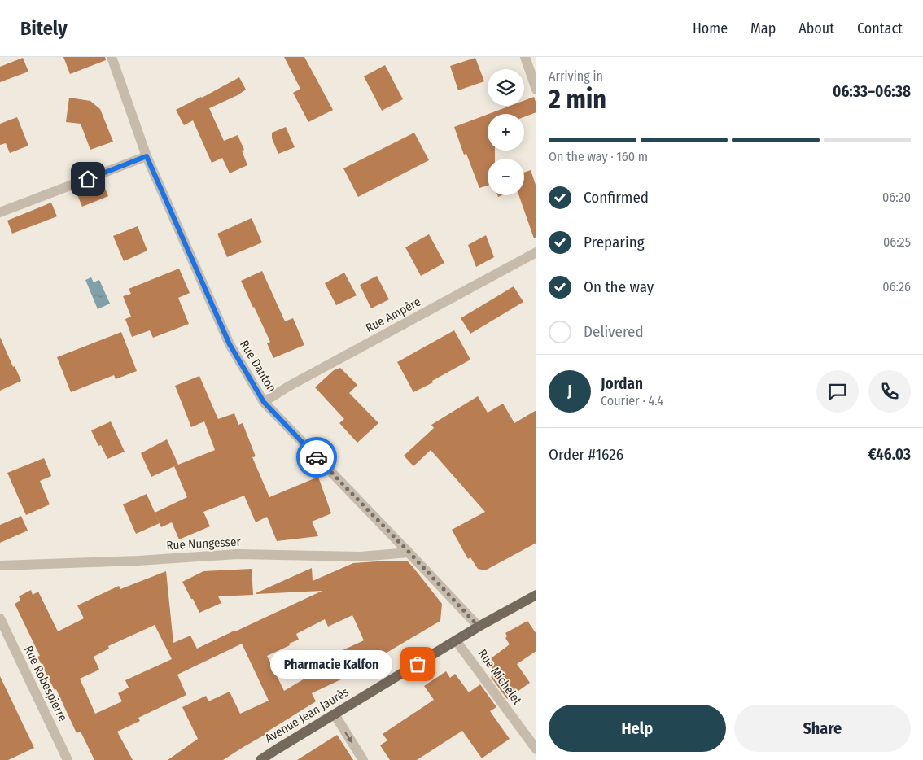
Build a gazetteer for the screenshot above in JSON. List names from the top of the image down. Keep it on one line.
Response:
{"streets":{"main road":["Avenue Jean Jaurès"],"street":["Rue Ampère","Rue Danton","Rue Nungesser","Rue Michelet","Rue Robespierre"]},"crossings":[["Rue Ampère","Rue Danton"],["Rue Danton","Rue Nungesser"],["Rue Danton","Avenue Jean Jaurès"],["Rue Michelet","Avenue Jean Jaurès"]],"places":["Pharmacie Kalfon"],"page":{"header":"Bitely","nav":["Home","Map","About","Contact"],"heading":["2 min","Arriving in","06:33–06:38"],"panel":["Jordan","Courier · 4.4","Order #1626","€46.03"],"map_buttons":["+","−"],"bar":"On the way · 160 m","list":[["Confirmed","06:20"],["Preparing","06:25"],["On the way","06:26"],"Delivered"],"round":"J","bubble":"Pharmacie Kalfon","buttons":["Help","Share"]}}
